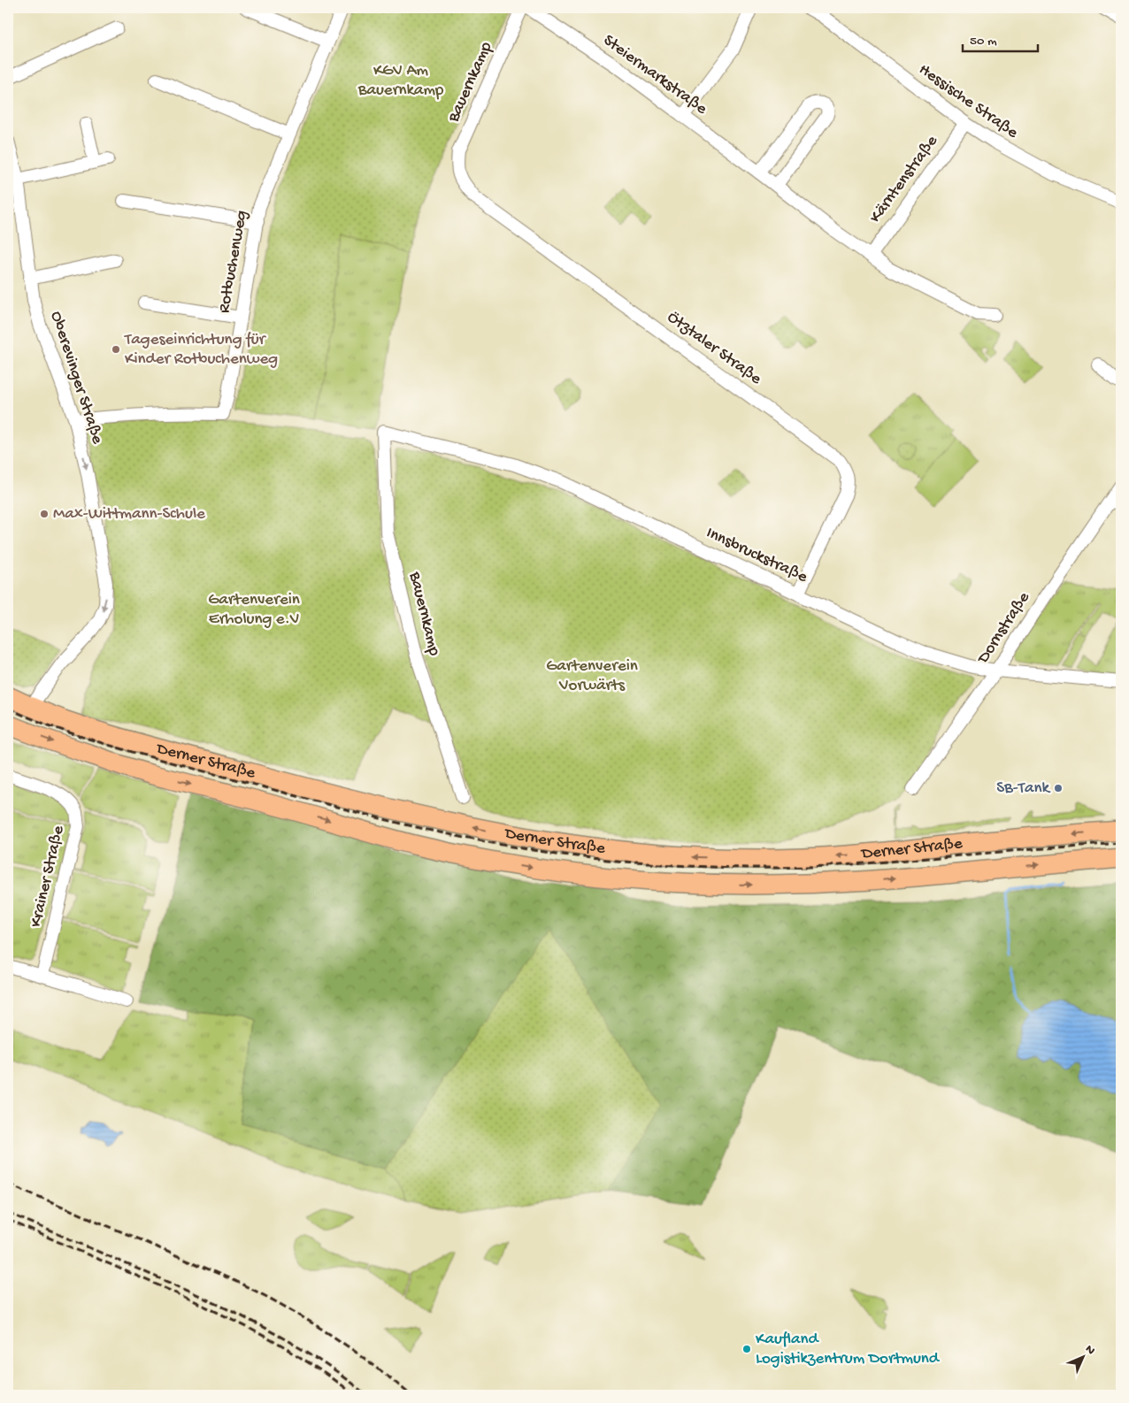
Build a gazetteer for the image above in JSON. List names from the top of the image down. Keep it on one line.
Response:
{"streets":{"main road":["Derner Straße"],"street":["Steiermarkstraße","Bauernkamp","Hessische Straße","Kärntenstraße","Rotbuchenweg","Ötztaler Straße","Oberevinger Straße","Innsbruckstraße","Dornstraße","Krainer Straße"]},"crossings":[["Steiermarkstraße","Kärntenstraße"],["Bauernkamp","Ötztaler Straße"],["Bauernkamp","Innsbruckstraße"],["Hessische Straße","Kärntenstraße"],["Rotbuchenweg","Oberevinger Straße"],["Ötztaler Straße","Innsbruckstraße"],["Oberevinger Straße","Derner Straße"],["Innsbruckstraße","Dornstraße"]],"one_way":["Oberevinger Straße"],"parks":["KGV Am Bauernkamp","Gartenverein Erholung e.V","Gartenverein Vorwärts"],"places":["Tageseinrichtung für Kinder Rotbuchenweg","Max-Wittmann-Schule","SB-Tank","Kaufland Logistikzentrum Dortmund"],"scale_bar":"50 m","north":"top right"}
